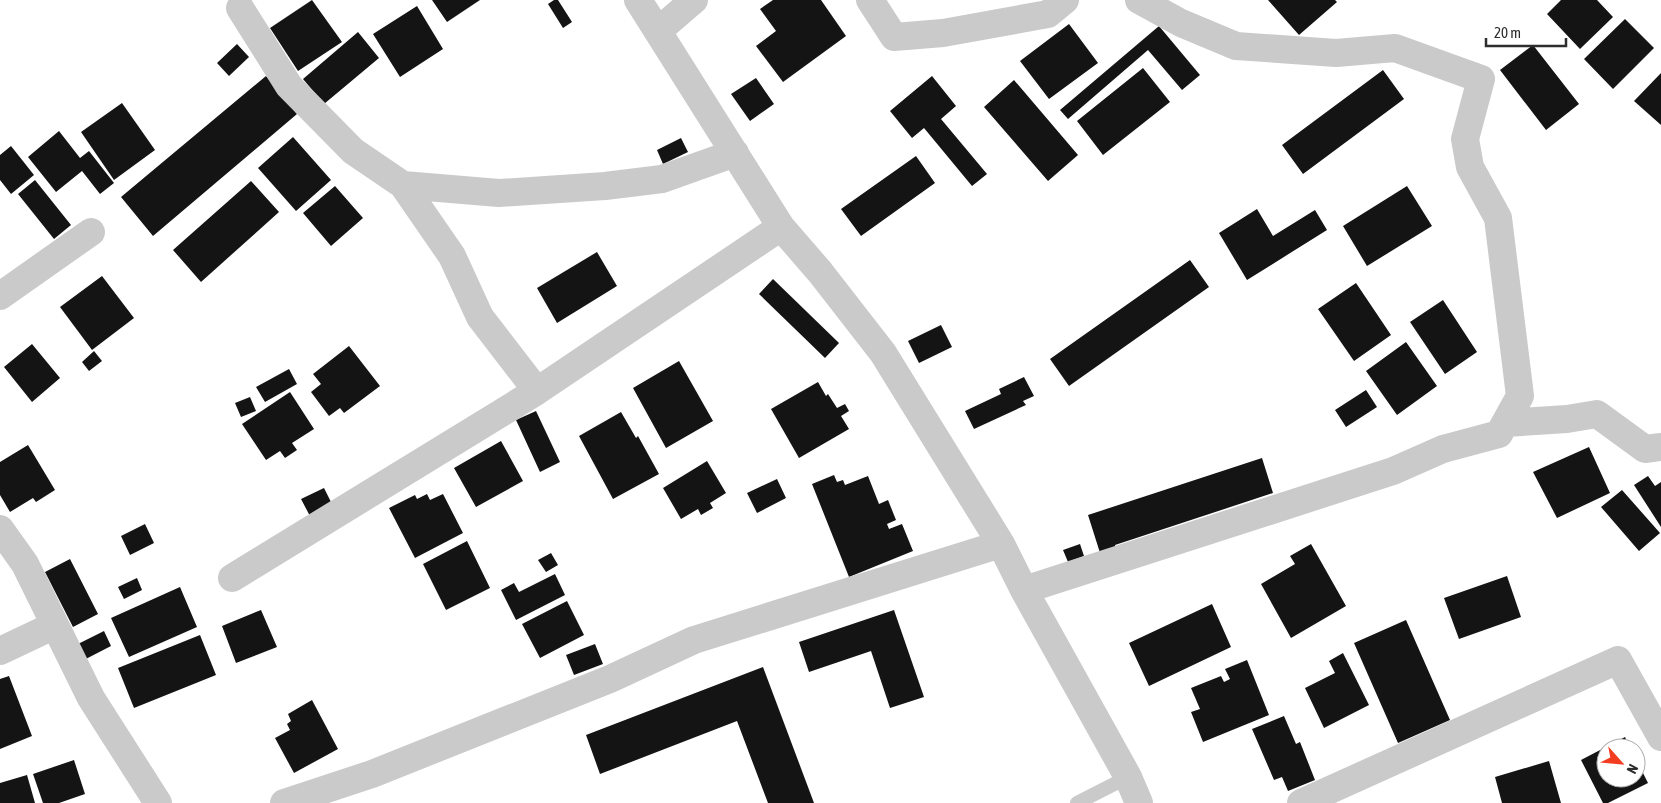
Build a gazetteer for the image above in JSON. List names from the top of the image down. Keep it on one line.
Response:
{"scale_bar":"20 m","north":"bottom right"}
